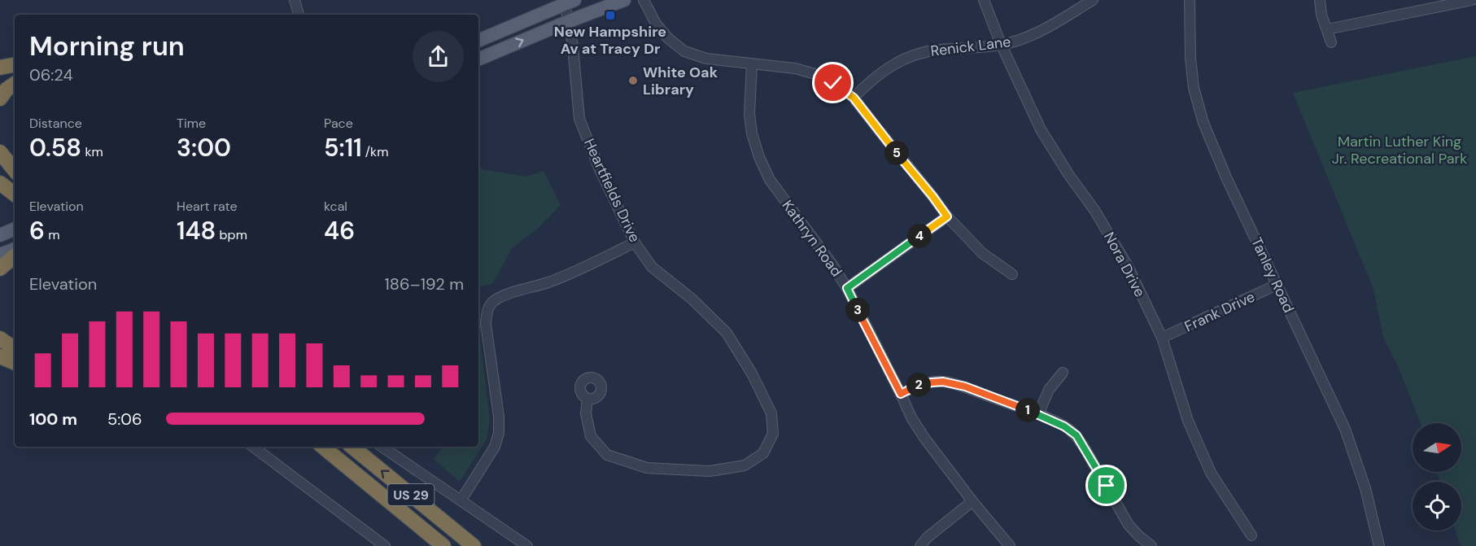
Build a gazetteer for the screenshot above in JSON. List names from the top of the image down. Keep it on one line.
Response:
{"streets":{"highway":["US 29"],"street":["Renick Lane","Heartfields Drive","Kathryn Road","Nora Drive","Tanley Road","Frank Drive"]},"crossings":[["Renick Lane","Nora Drive"],["Nora Drive","Frank Drive"],["Tanley Road","Frank Drive"]],"parks":["Martin Luther King Jr. Recreational Park"],"places":{"transit":["New Hampshire Av at Tracy Dr"],"other":["White Oak Library"]},"north":"right","page":{"heading":["Morning run","06:24"],"stats":[["Distance","0.58 km"],["Time","3:00"],["Pace","5:11 /km"],["Elevation","6 m"],["Heart rate","148 bpm"],["kcal","46"]],"pins":["5","4","3","2","1"],"chart":["Elevation","186–192 m"],"list":[{"name":"100 m","note":"5:06"}]}}
